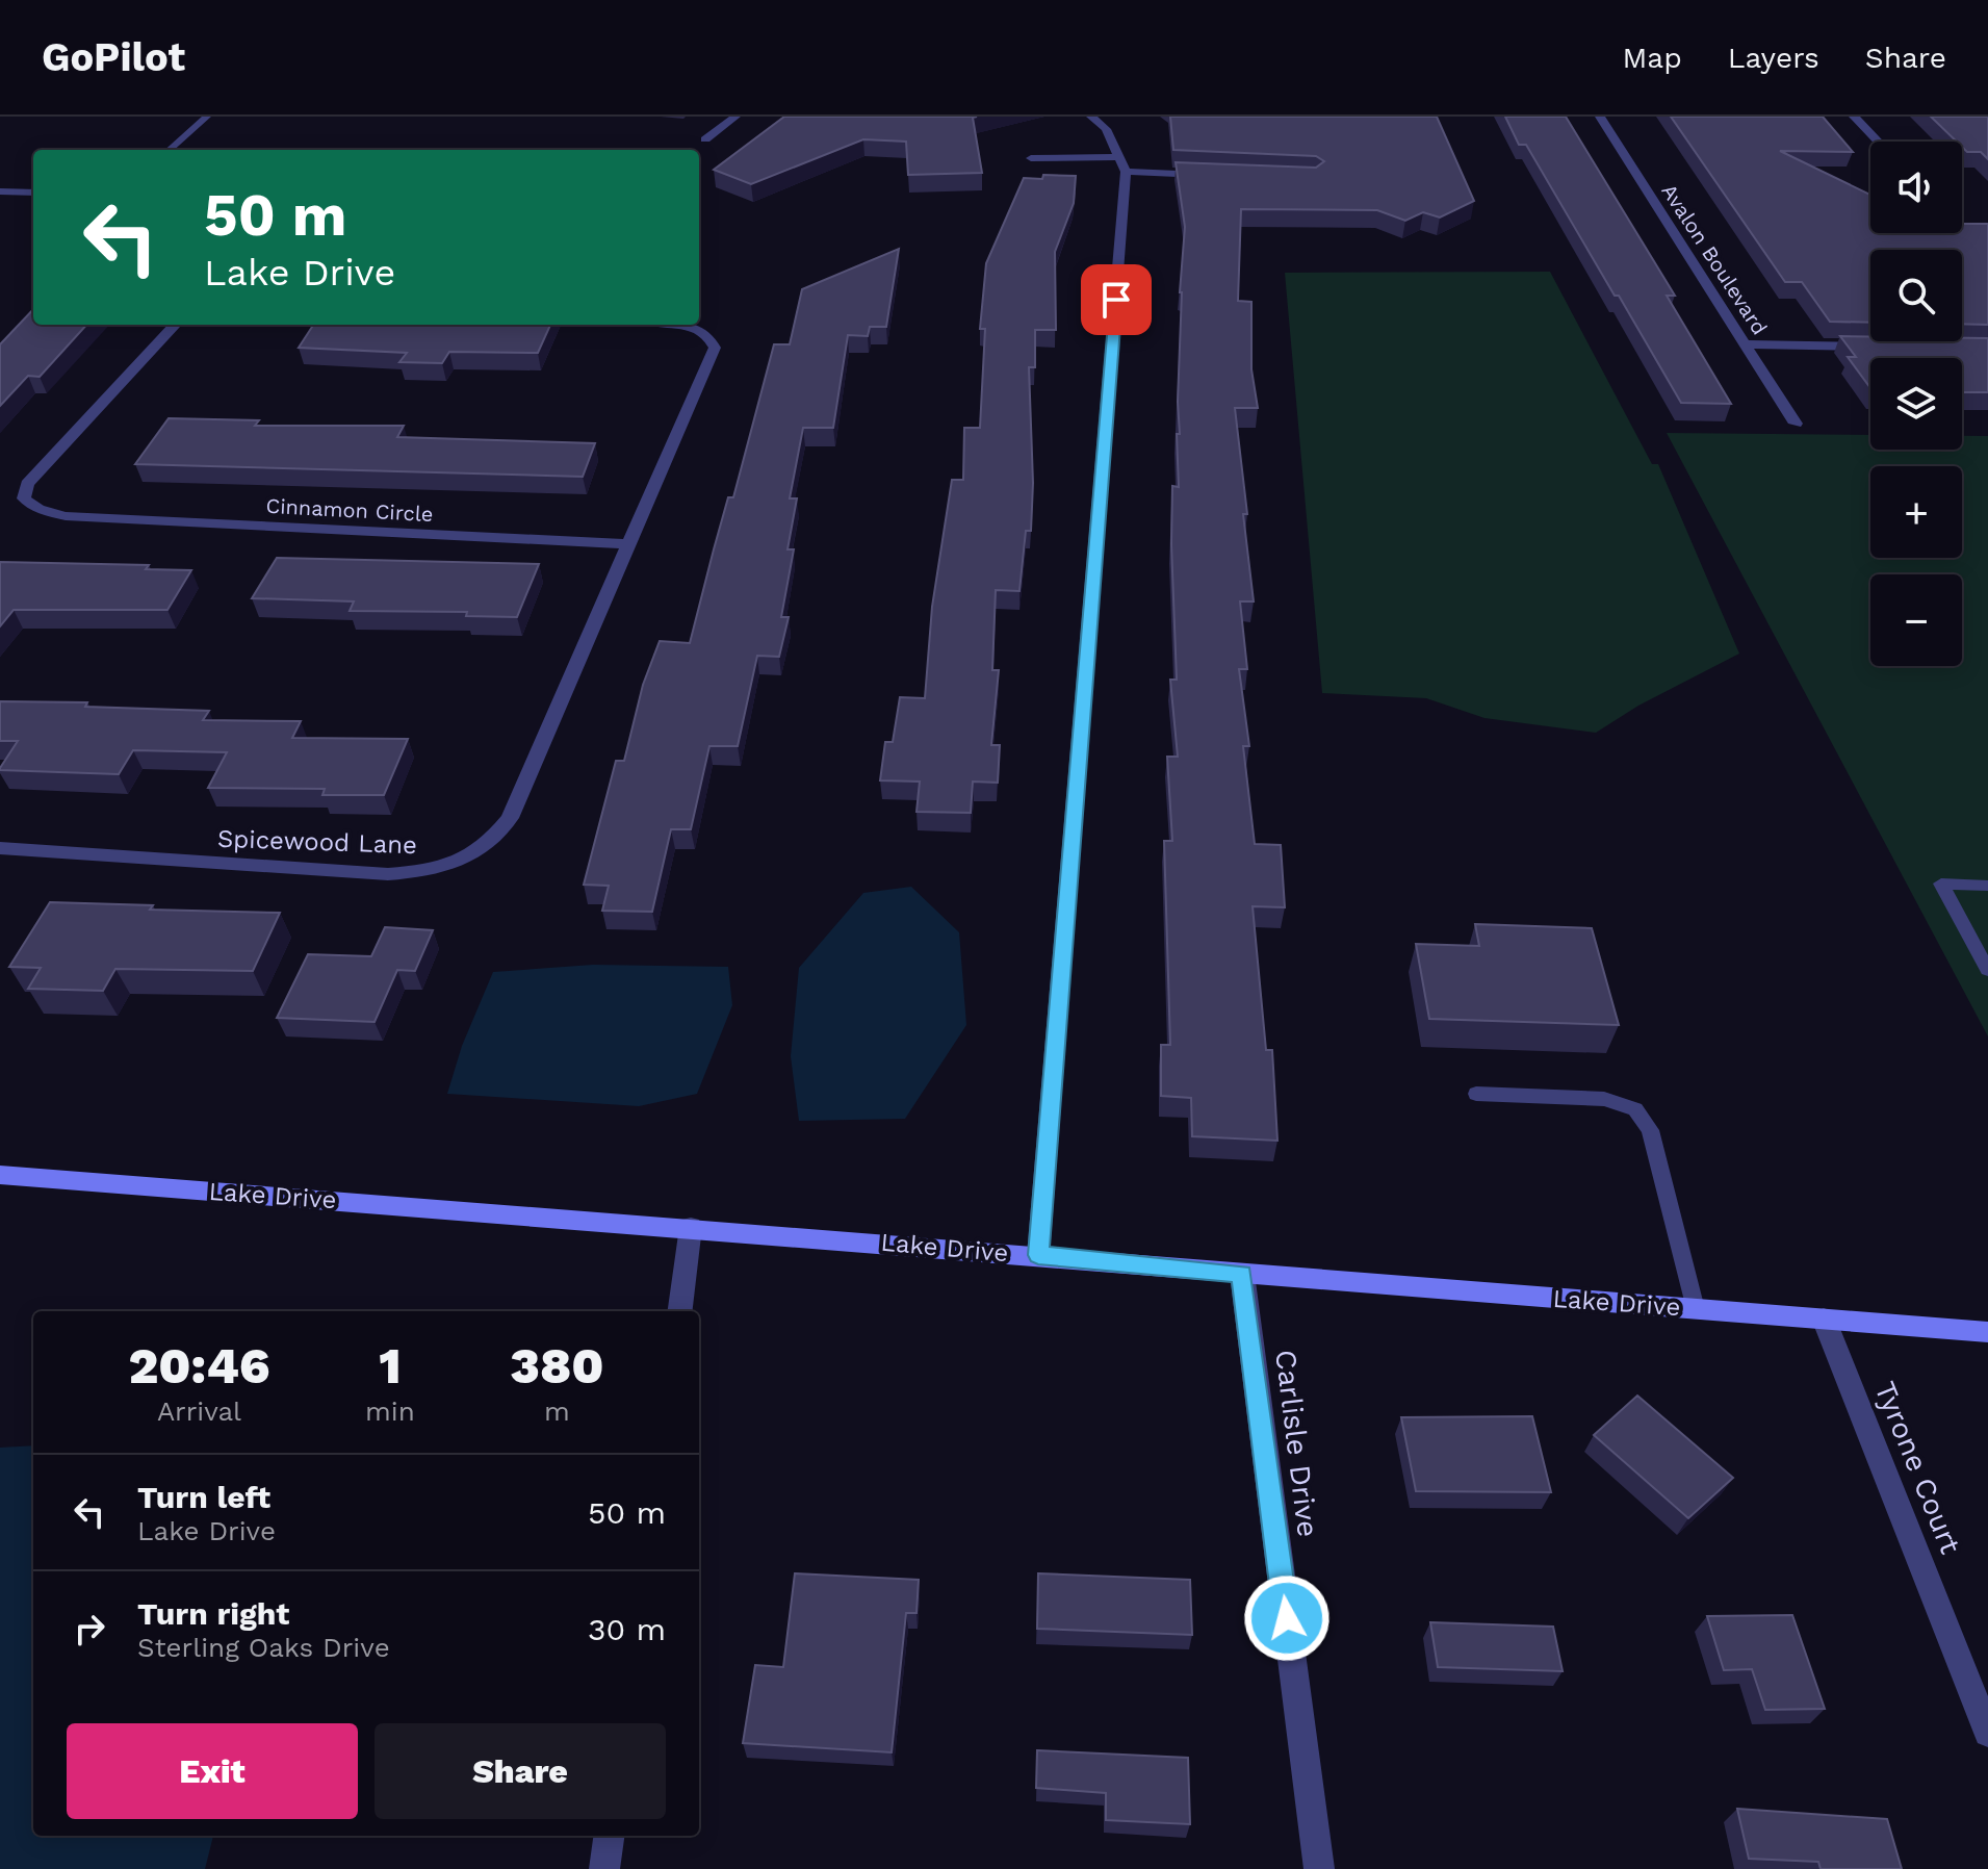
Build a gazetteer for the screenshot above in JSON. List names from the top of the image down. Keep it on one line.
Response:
{"streets":{"street":["Avalon Boulevard","Cinnamon Circle","Spicewood Lane","Lake Drive","Carlisle Drive","Tyrone Court"]},"crossings":[["Cinnamon Circle","Spicewood Lane"],["Lake Drive","Carlisle Drive"],["Lake Drive","Tyrone Court"]],"page":{"header":"GoPilot","nav":["Map","Layers","Share"],"map_buttons":["+","−"],"turn":["50 m","Lake Drive"],"eta":["20:46","Arrival","1","min","380","m"],"list":[{"name":"Turn left","note":"Lake Drive","value":"50 m"},{"name":"Turn right","note":"Sterling Oaks Drive","value":"30 m"}],"buttons":["Exit","Share"]}}
